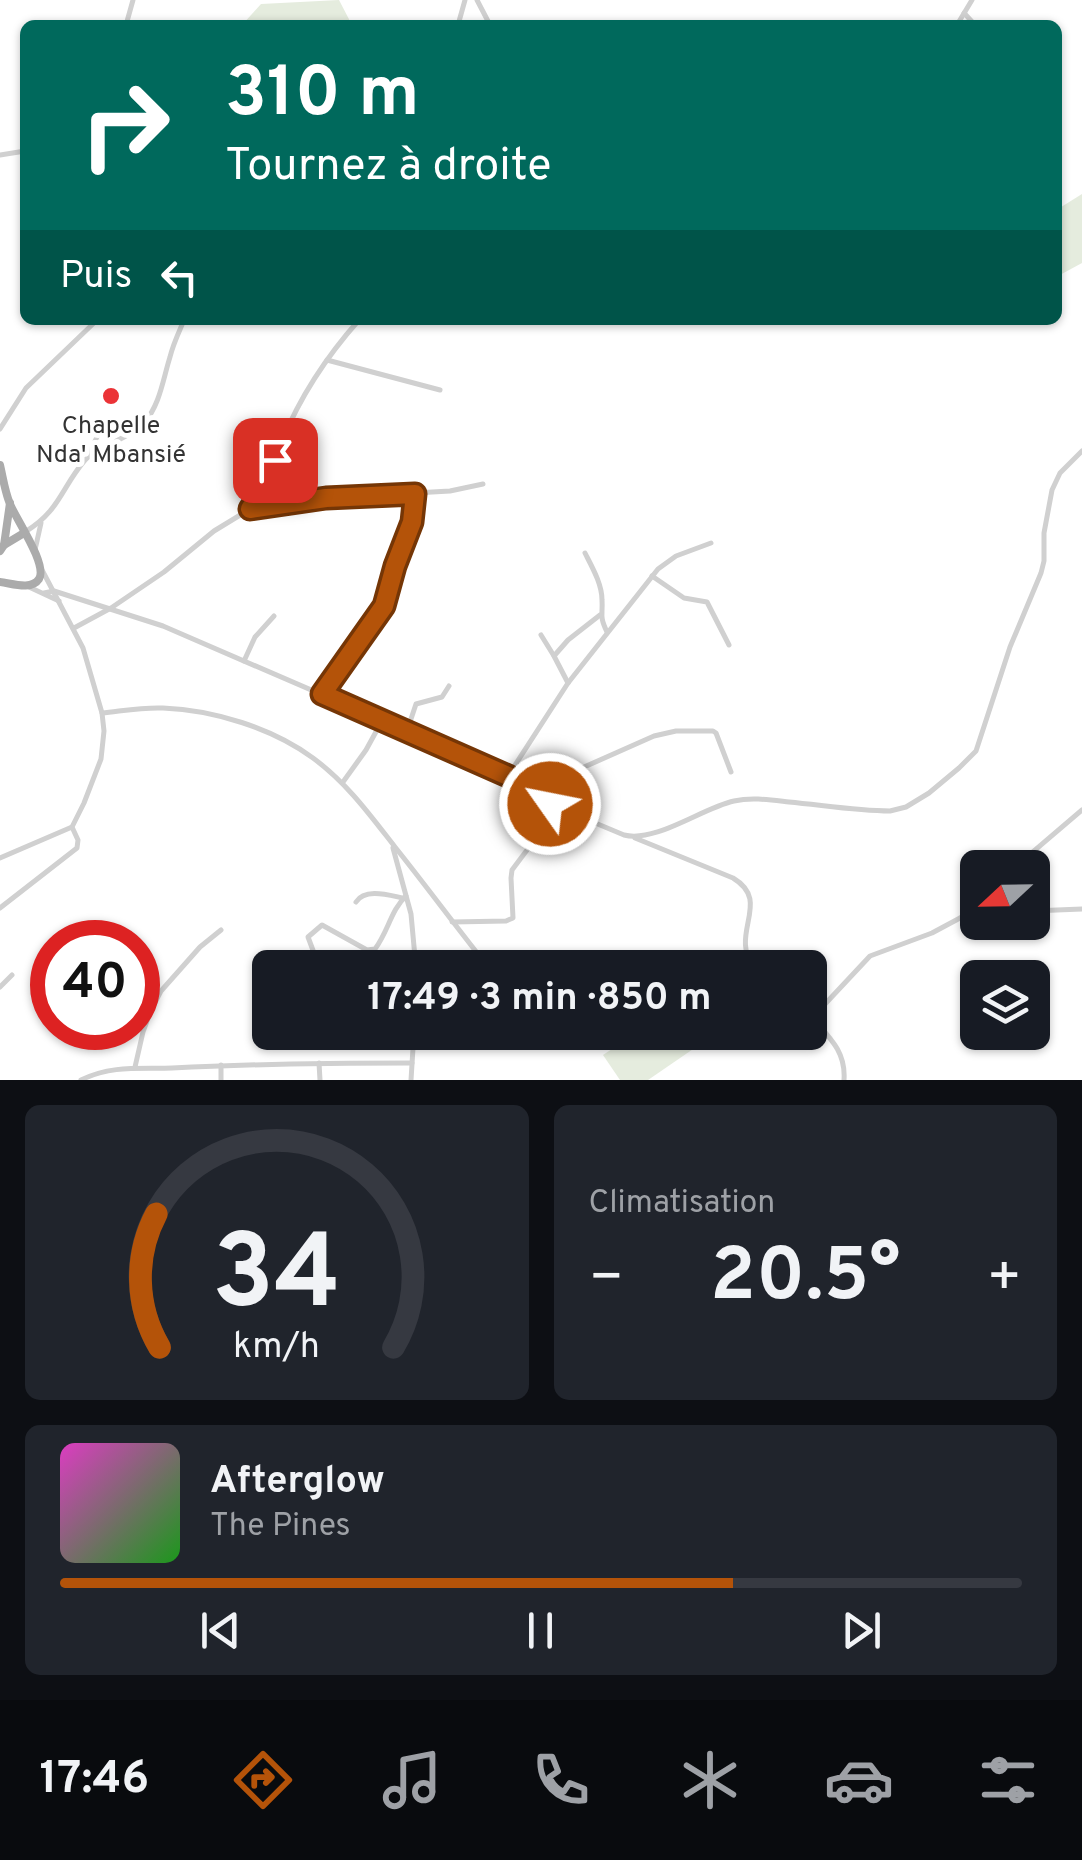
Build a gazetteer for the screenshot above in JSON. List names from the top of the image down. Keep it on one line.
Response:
{"places":["Chapelle Nda' Mbansié"],"north":"left","page":{"turn":["310 m","Tournez à droite"],"then":"Puis","limit":"40","trip":"17:49 · 3 min · 850 m","tile":"Climatisation","heat":["−","20.5°","+"],"song":["Afterglow","The Pines"],"tabs":"17:46","gauge":["34","km/h"]}}
